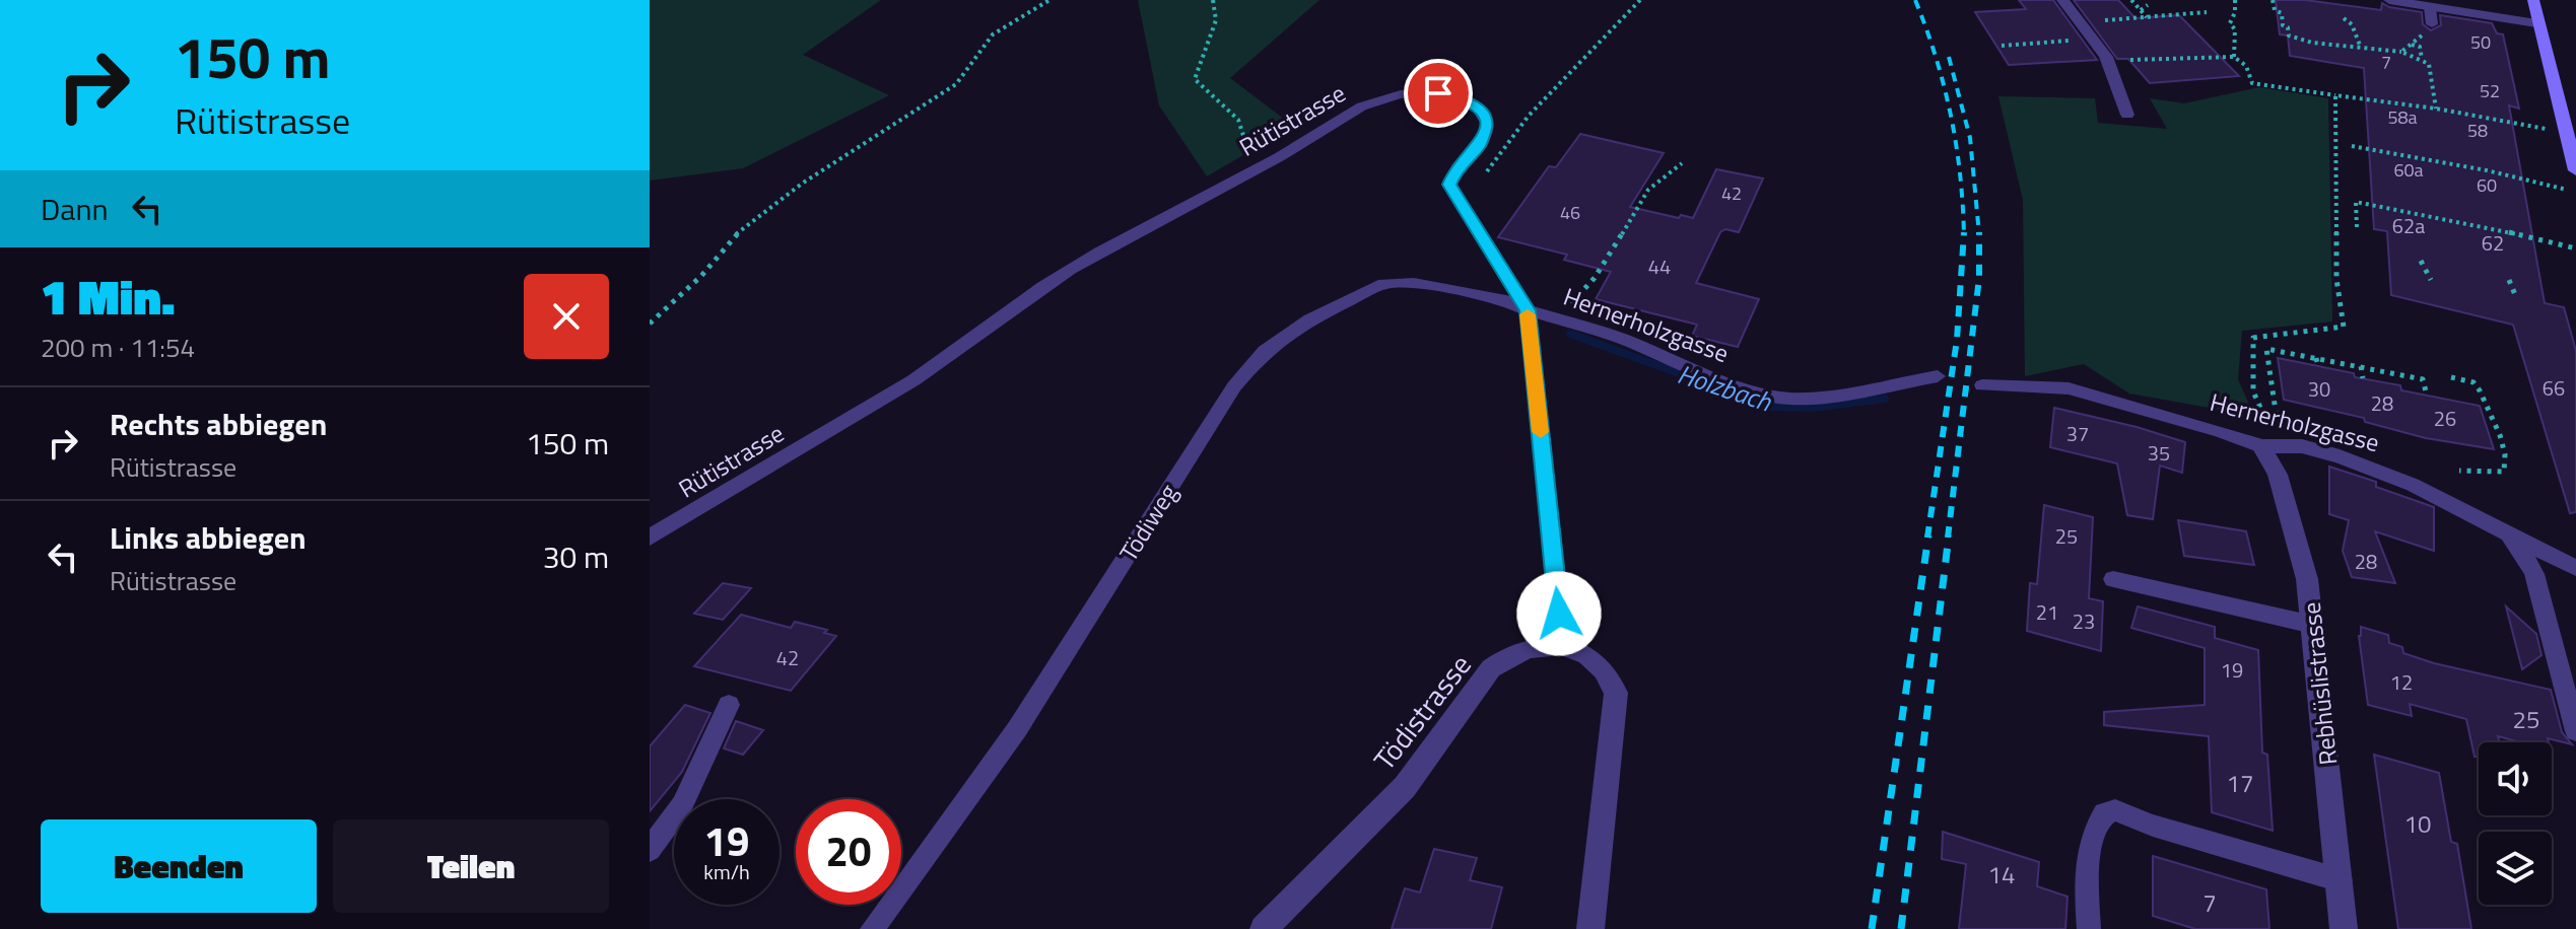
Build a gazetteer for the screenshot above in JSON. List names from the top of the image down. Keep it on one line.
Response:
{"streets":{"street":["Rebhüslistrasse","Tödistrasse"],"lane":["Rütistrasse","Hernerholzgasse","Tödiweg"]},"crossings":[["Hernerholzgasse","Tödiweg"],["Hernerholzgasse","Rebhüslistrasse"]],"water":["Holzbach"],"house_numbers":["50","7","52","58a","58","60a","60","42","46","62a","62","44","66","30","28","26","37","35","25","28","21","23","42","19","12","25","17","10","14","7"],"page":{"turn":["150 m","Rütistrasse"],"then":"Dann","heading":["1 Min.","200 m · 11:54"],"list":[{"name":"Rechts abbiegen","note":"Rütistrasse","value":"150 m"},{"name":"Links abbiegen","note":"Rütistrasse","value":"30 m"}],"speed":"19 km/h","limit":"20","buttons":["Beenden","Teilen"]}}
